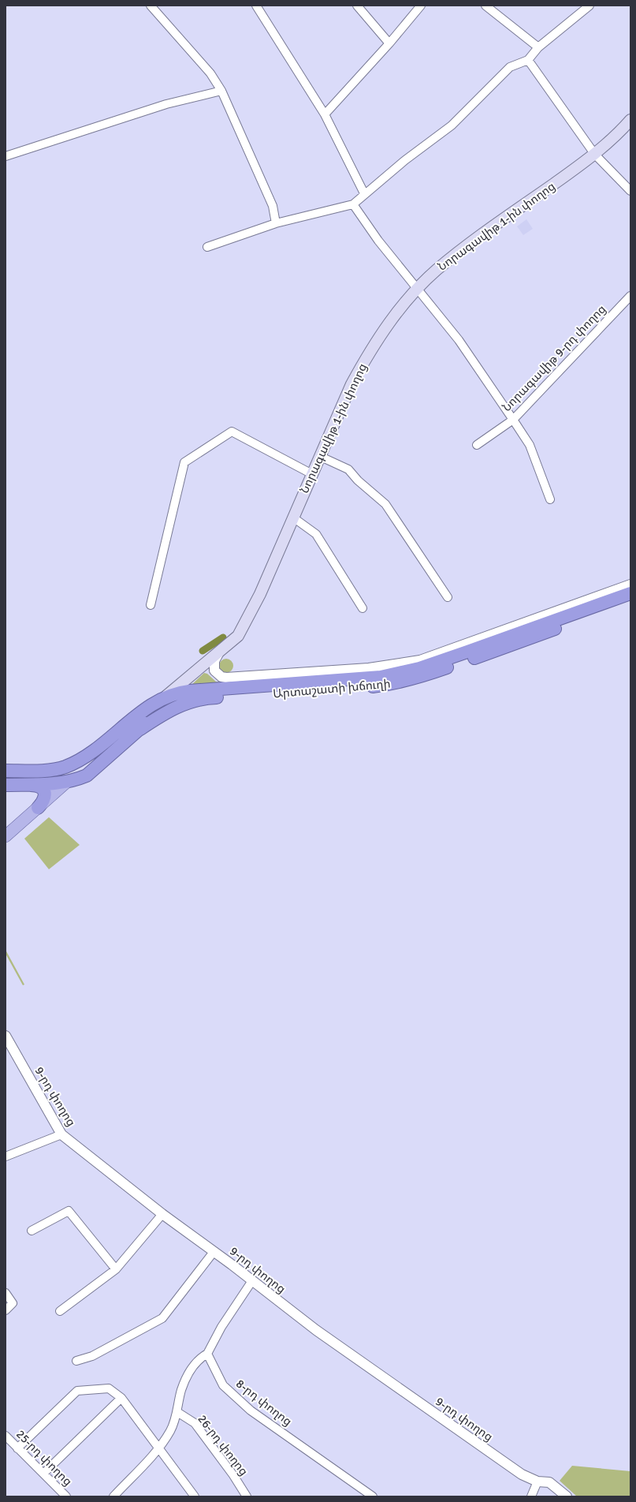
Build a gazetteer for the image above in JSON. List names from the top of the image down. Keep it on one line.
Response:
{"streets":{"highway":["Արտաշատի խճուղի"],"main road":["Նորագավիթ 1-ին փողոց"],"street":["Նորագավիթ 9-րդ փողոց","9-րդ փողոց","8-րդ փողոց","26-րդ փողոց","25-րդ փողոց"]},"crossings":[["Նորագավիթ 1-ին փողոց","Արտաշատի խճուղի"]]}
